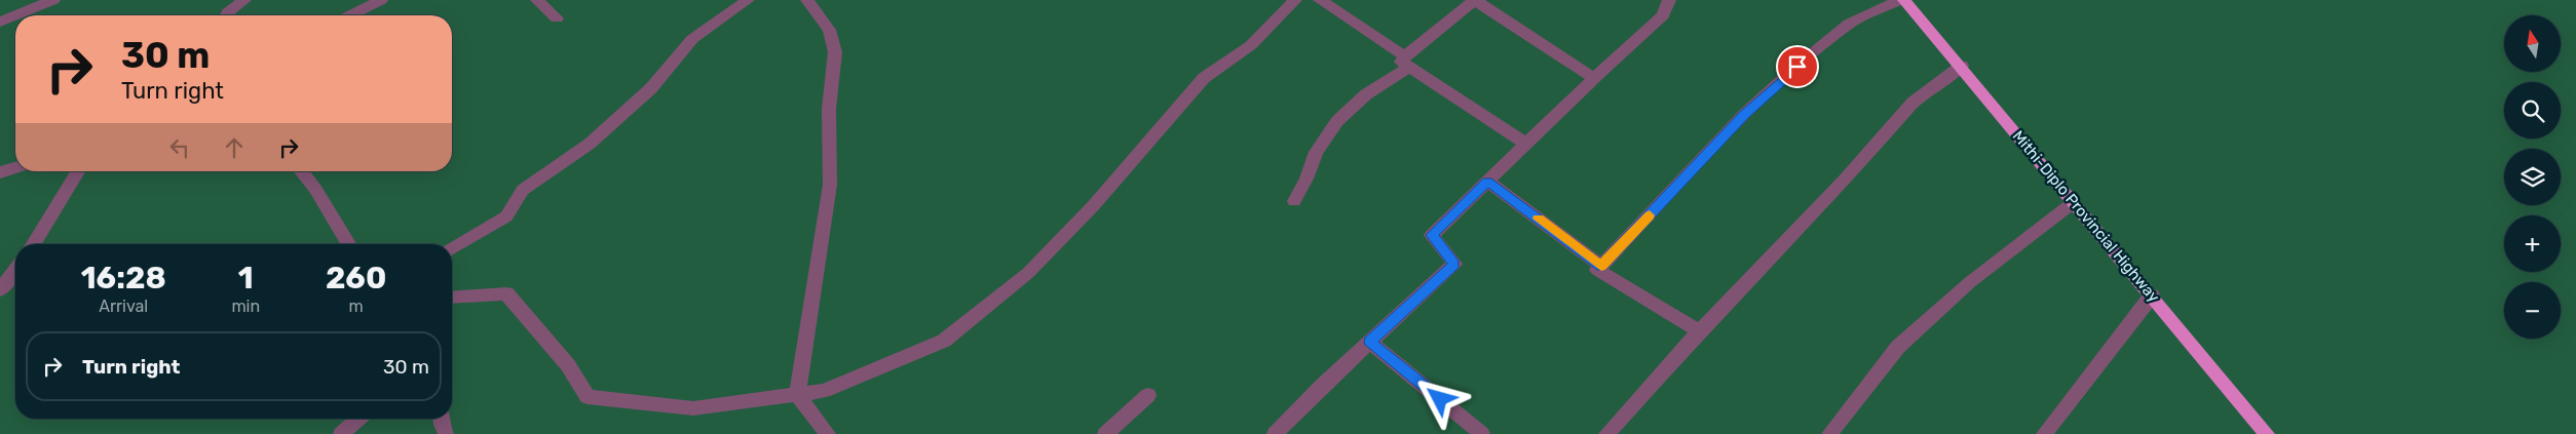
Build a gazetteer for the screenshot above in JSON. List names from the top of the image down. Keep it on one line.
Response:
{"streets":{"main road":["Mithi-Diplo Provincial Highway"]},"north":"top","page":{"map_buttons":["+","−"],"turn":["30 m","Turn right"],"eta":["16:28","Arrival","1","min","260","m"],"list":[{"name":"Turn right","value":"30 m"}]}}
